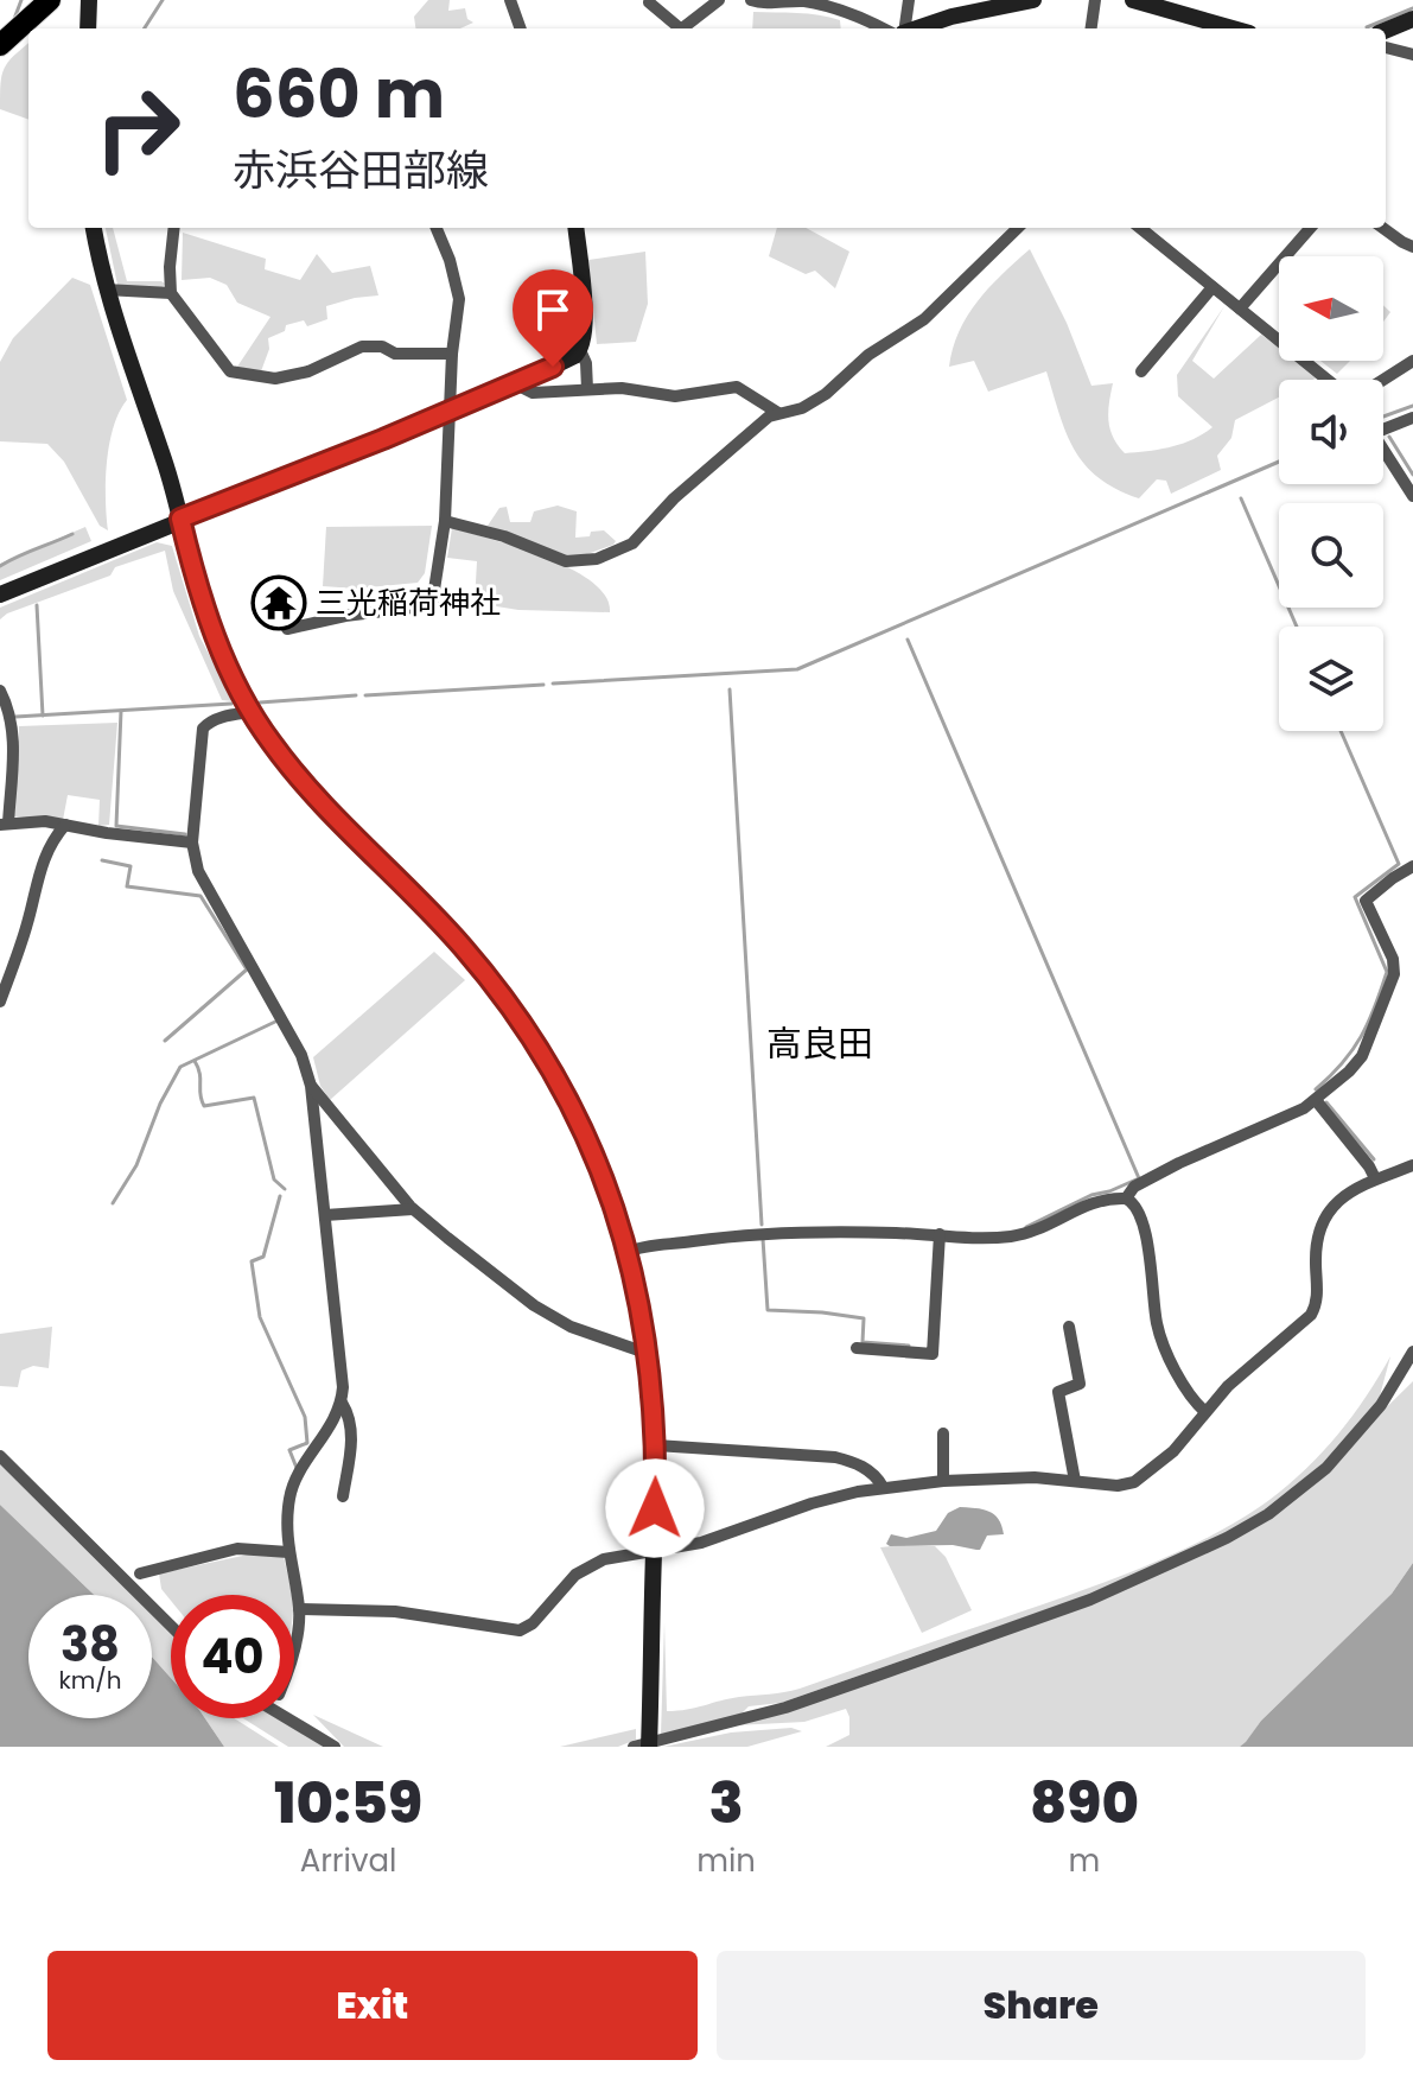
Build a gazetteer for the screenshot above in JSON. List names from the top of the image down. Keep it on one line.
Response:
{"districts":["高良田"],"places":{"temple":["三光稲荷神社"]},"north":"left","page":{"turn":["660 m","赤浜谷田部線"],"speed":"38 km/h","limit":"40","eta":["10:59","Arrival","3","min","890","m"],"buttons":["Exit","Share"]}}
